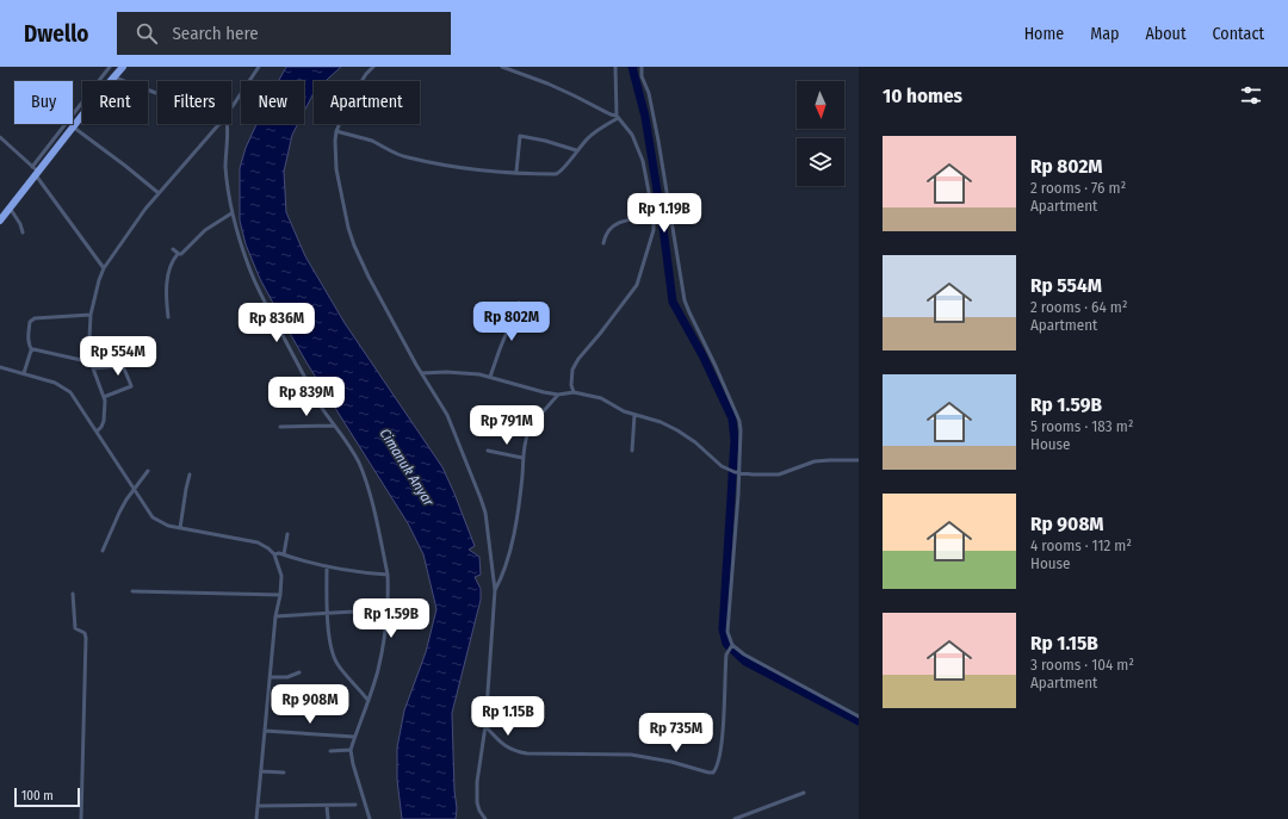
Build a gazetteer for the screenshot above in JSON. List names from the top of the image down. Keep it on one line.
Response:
{"water":["Cimanuk Anyar"],"scale_bar":"100 m","north":"bottom","page":{"header":"Dwello","search":"Search here","nav":["Home","Map","About","Contact"],"heading":"10 homes","chip":["Buy","Rent","Filters","New","Apartment"],"list":[{"name":"Rp 802M","note":"2 rooms · 76 m² · Apartment"},{"name":"Rp 554M","note":"2 rooms · 64 m² · Apartment"},{"name":"Rp 1.59B","note":"5 rooms · 183 m² · House"},{"name":"Rp 908M","note":"4 rooms · 112 m² · House"},{"name":"Rp 1.15B","note":"3 rooms · 104 m² · Apartment"}],"price":["Rp 1.19B","Rp 802M","Rp 836M","Rp 554M","Rp 839M","Rp 791M","Rp 1.59B","Rp 908M","Rp 1.15B","Rp 735M"],"scale":"100 m"}}
